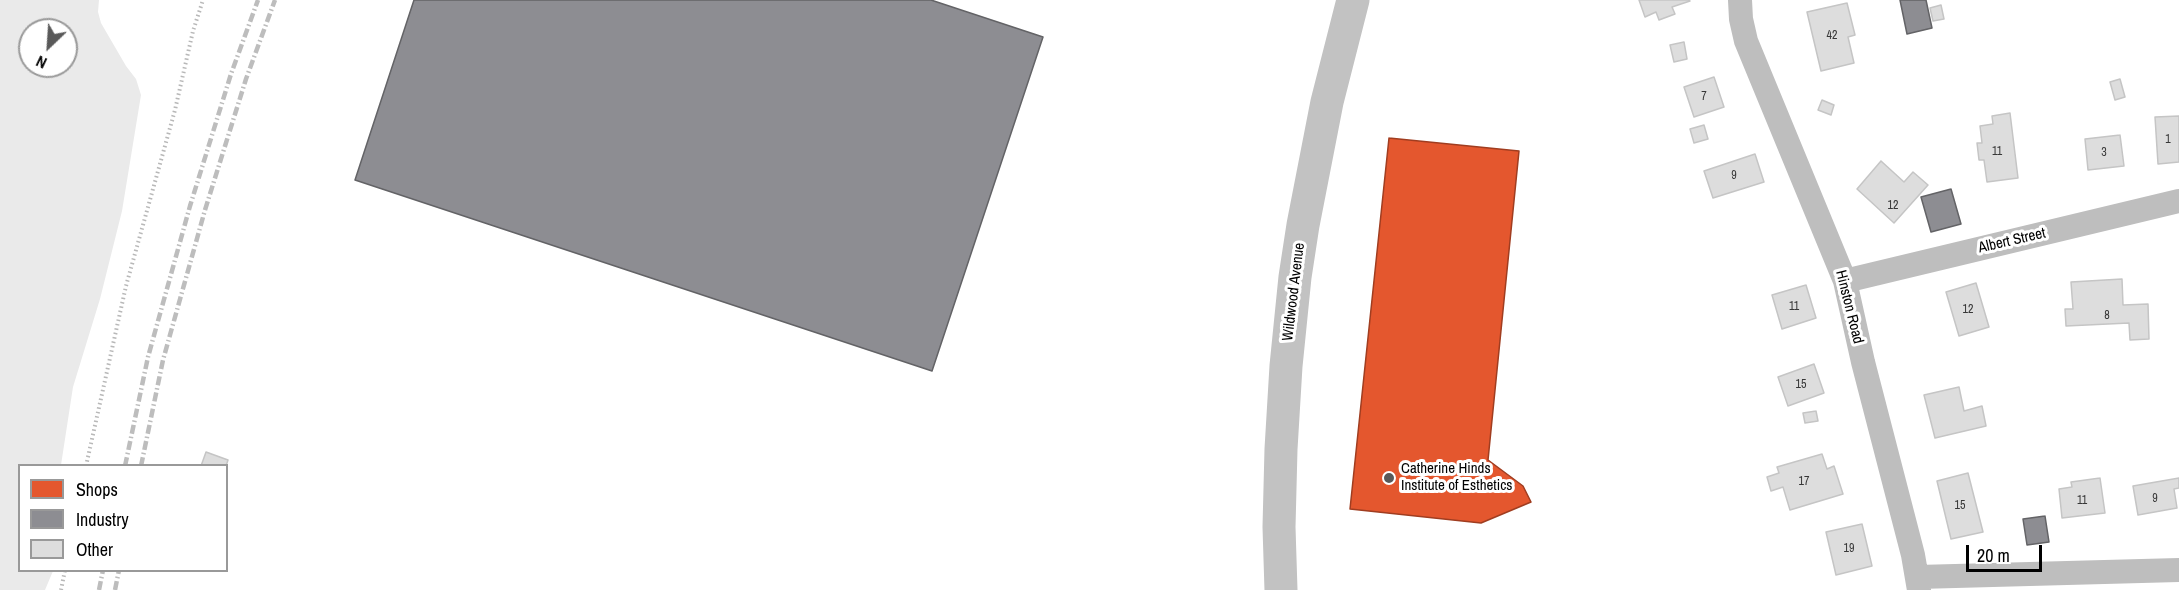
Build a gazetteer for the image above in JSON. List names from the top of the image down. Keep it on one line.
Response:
{"streets":{"street":["Albert Street","Wildwood Avenue","Hinston Road"]},"crossings":[["Albert Street","Hinston Road"]],"places":["Catherine Hinds Institute of Esthetics"],"house_numbers":["42","7","1","11","3","9","12","11","12","8","15","17","9","11","15","19"],"legend":["Shops","Industry","Other"],"scale_bar":"20 m","north":"bottom left"}
